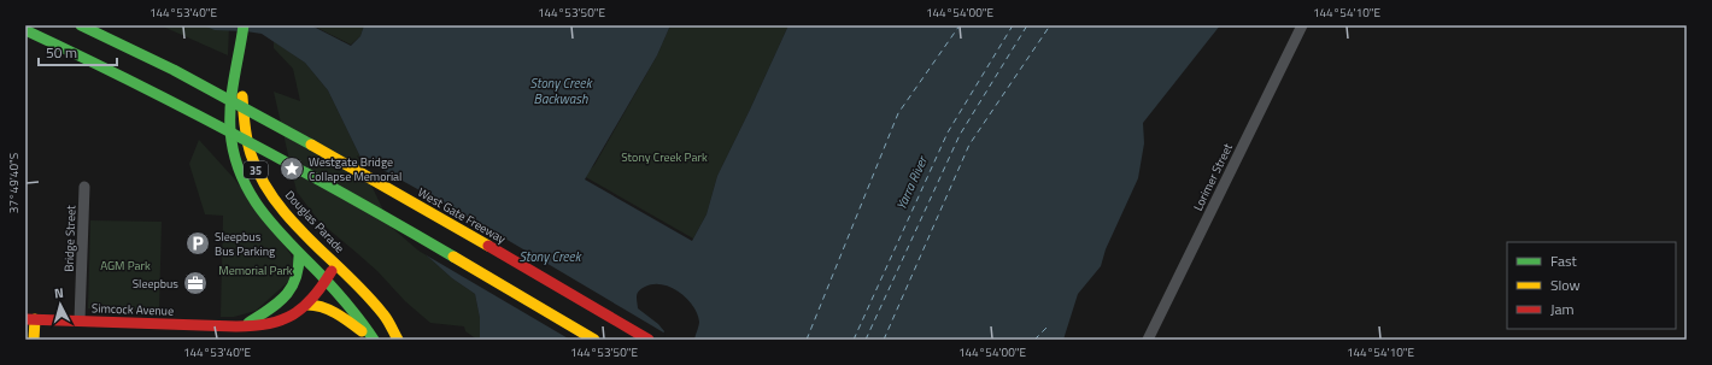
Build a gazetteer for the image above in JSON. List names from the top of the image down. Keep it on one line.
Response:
{"streets":{"main road":["35","West Gate Freeway","Douglas Parade","Simcock Avenue"],"street":["Lorimer Street","Bridge Street"]},"crossings":[["Douglas Parade","Simcock Avenue"],["Bridge Street","Simcock Avenue"]],"water":["Stony Creek Backwash","Yarra River","Stony Creek"],"parks":["Stony Creek Park","AGM Park","Memorial Park"],"places":{"place":["Westgate Bridge Collapse Memorial"],"parking":["Sleepbus Bus Parking"],"office":["Sleepbus"]},"legend":["Fast","Slow","Jam"],"scale_bar":"50 m","north":"top","coordinates":["144°53'40\"E","144°53'50\"E","144°54'00\"E","144°54'10\"E","37°49'40\"S"]}
